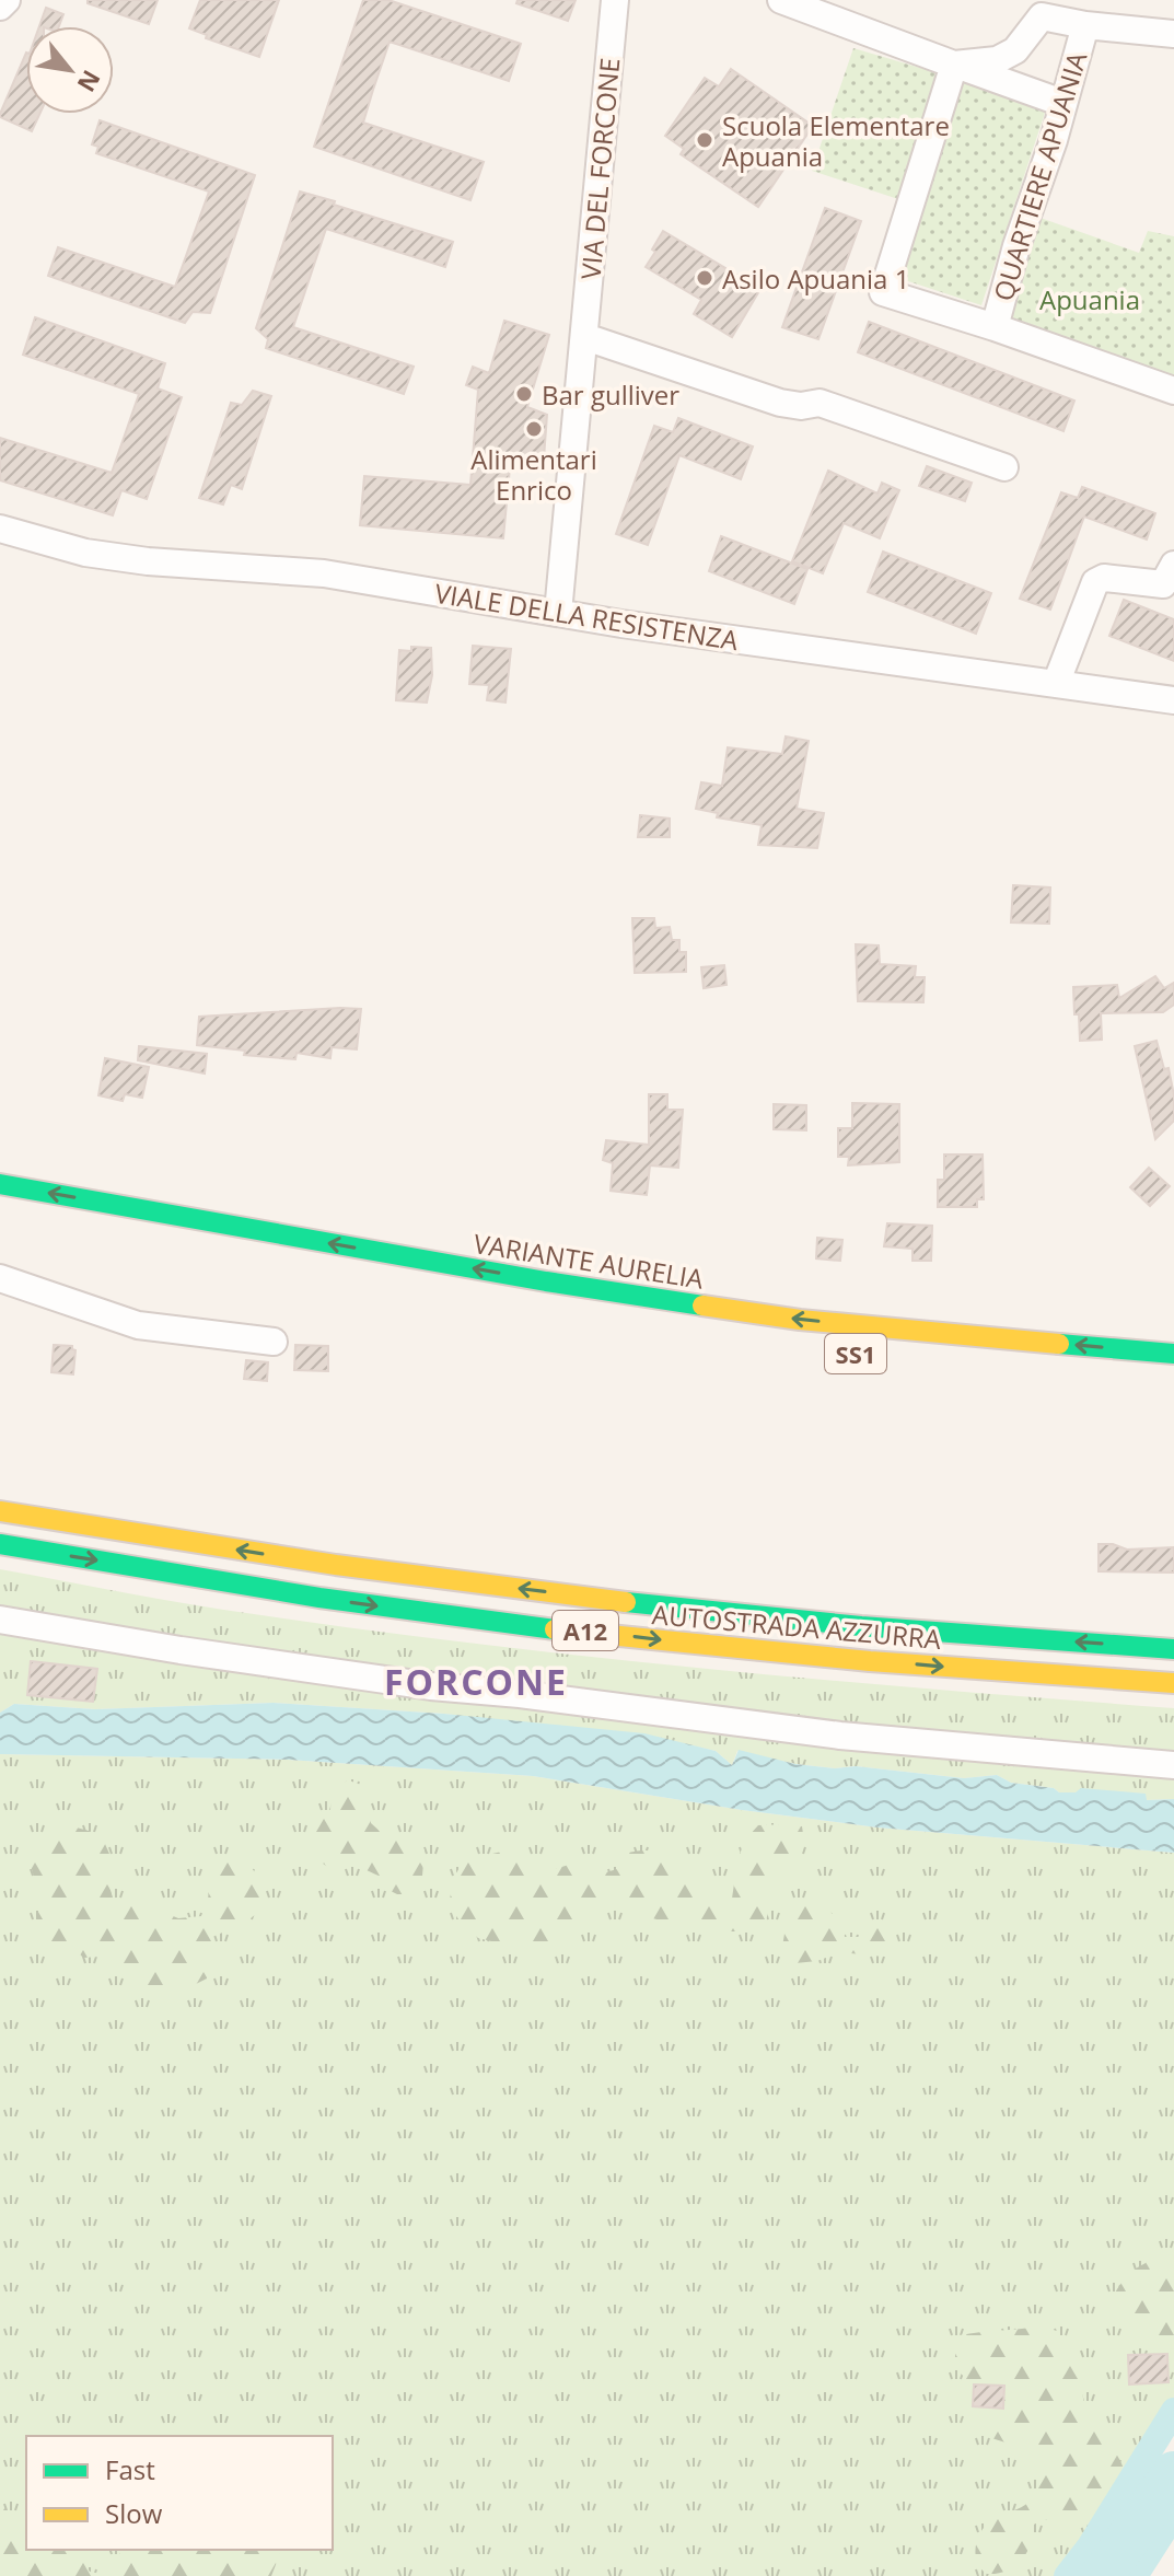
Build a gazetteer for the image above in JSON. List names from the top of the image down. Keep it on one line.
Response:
{"streets":{"highway":["VARIANTE AURELIA","SS1","AUTOSTRADA AZZURRA","A12"],"street":["VIA DEL FORCONE","QUARTIERE APUANIA","VIALE DELLA RESISTENZA"]},"crossings":[["VIA DEL FORCONE","VIALE DELLA RESISTENZA"]],"one_way":["VARIANTE AURELIA"],"districts":["FORCONE"],"parks":["Apuania"],"places":["Scuola Elementare Apuania","Asilo Apuania 1","Bar gulliver","Alimentari Enrico"],"legend":["Fast","Slow"],"north":"bottom right"}
